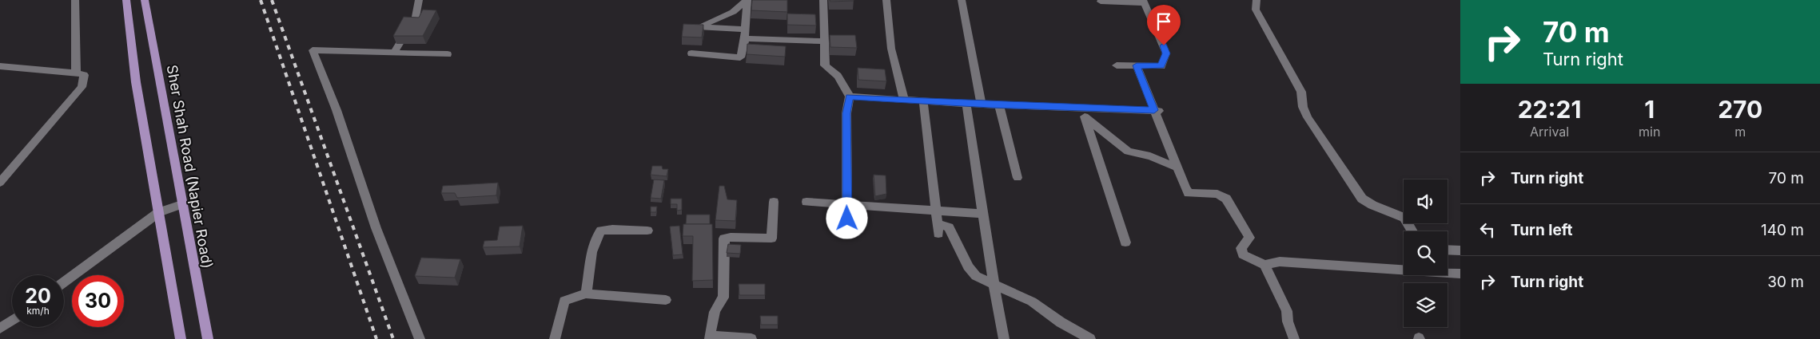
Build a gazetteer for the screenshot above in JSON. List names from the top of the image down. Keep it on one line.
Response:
{"streets":{"main road":["Sher Shah Road (Napier Road)"]},"page":{"turn":["70 m","Turn right"],"eta":["22:21","Arrival","1","min","270","m"],"list":[{"name":"Turn right","value":"70 m"},{"name":"Turn left","value":"140 m"},{"name":"Turn right","value":"30 m"}],"speed":"20 km/h","limit":"30"}}
